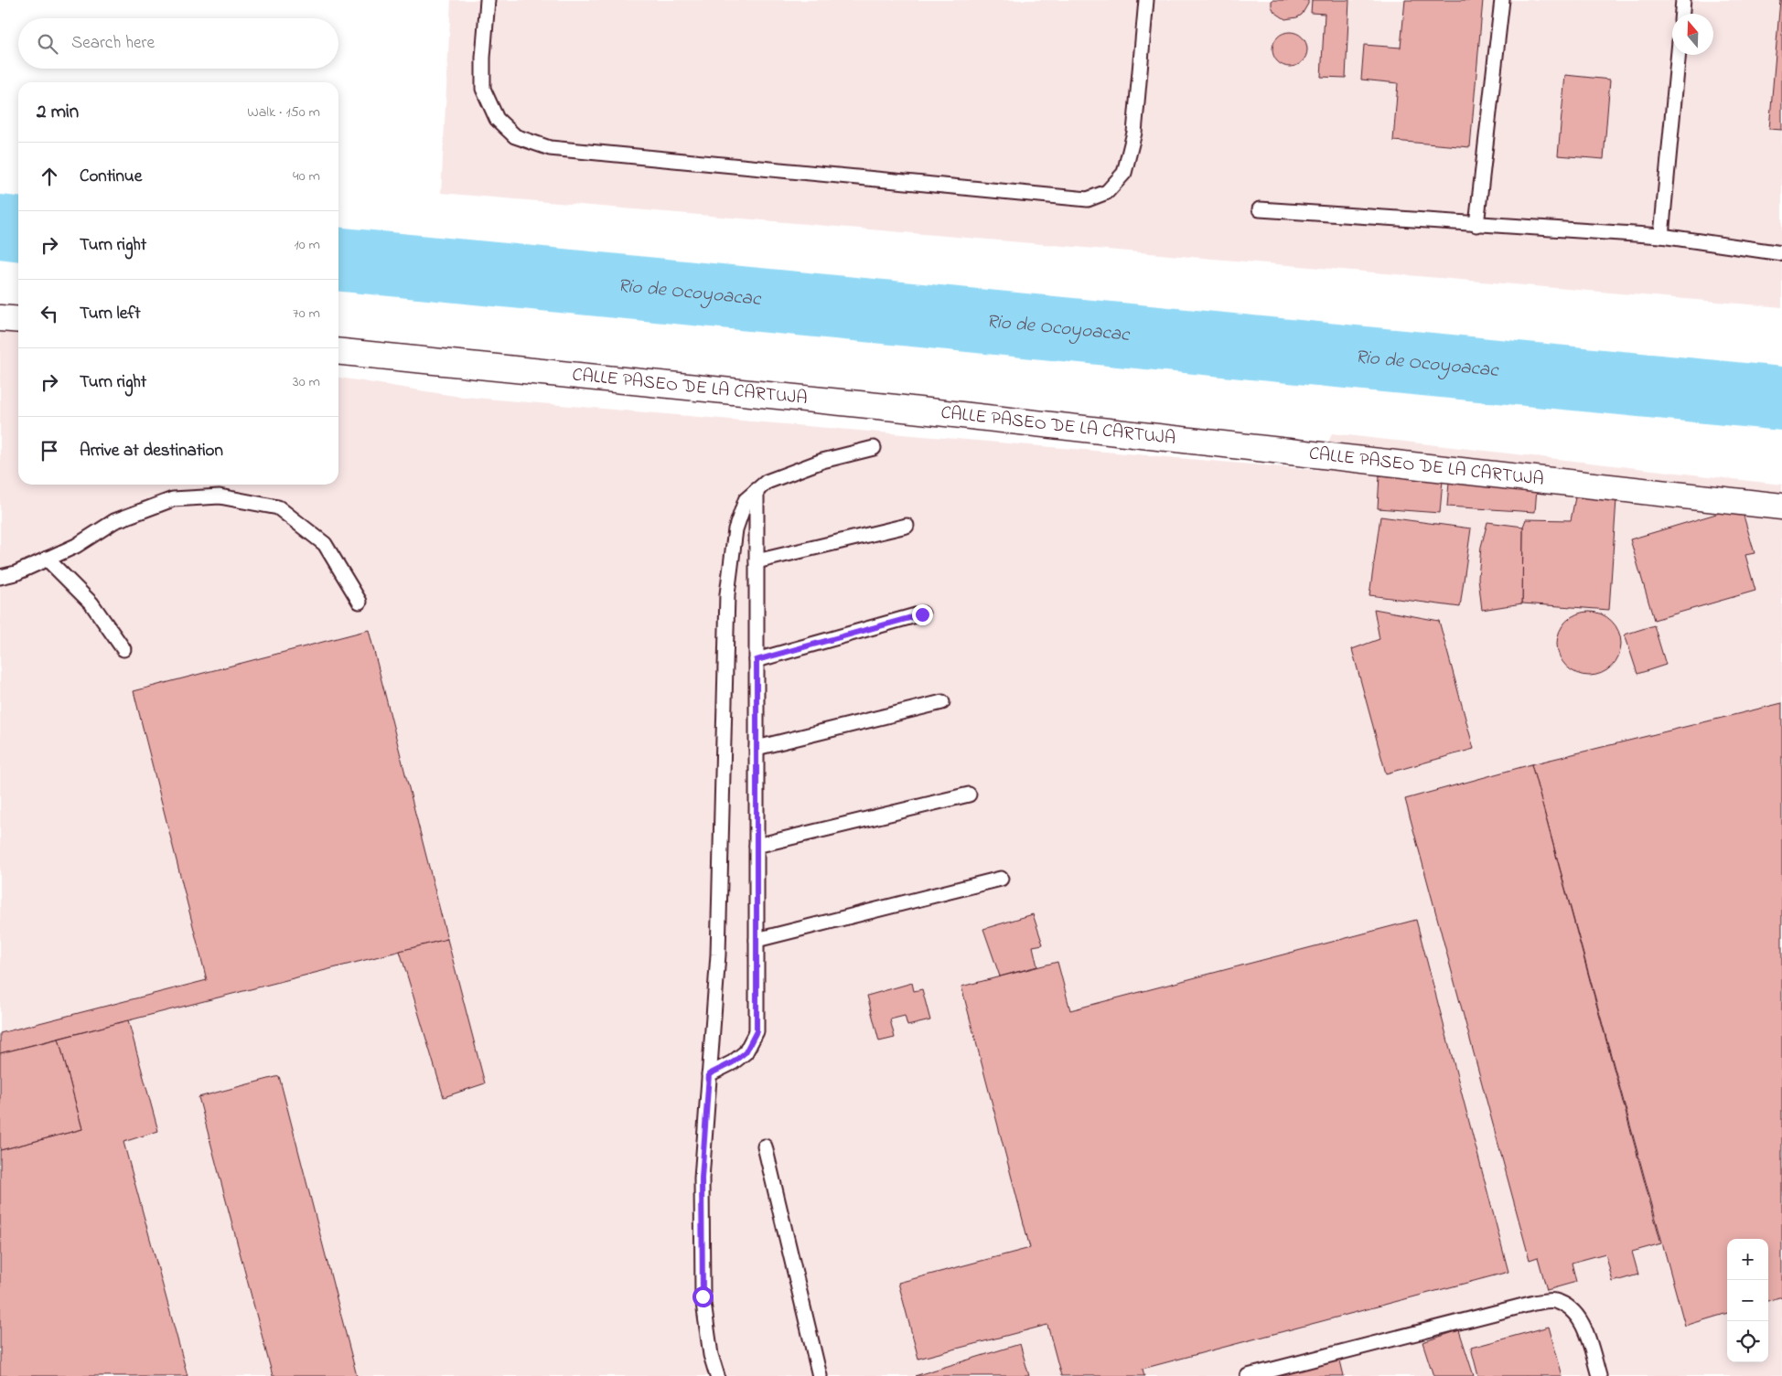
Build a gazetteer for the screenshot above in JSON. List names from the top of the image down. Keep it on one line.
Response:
{"streets":{"street":["CALLE PASEO DE LA CARTUJA"]},"water":["Rio de Ocoyoacac"],"north":"top","page":{"search":"Search here","heading":["2 min","Walk · 150 m"],"list":[["Continue","40 m"],["Turn right","10 m"],["Turn left","70 m"],["Turn right","30 m"],"Arrive at destination"],"map_buttons":["+","−"]}}
